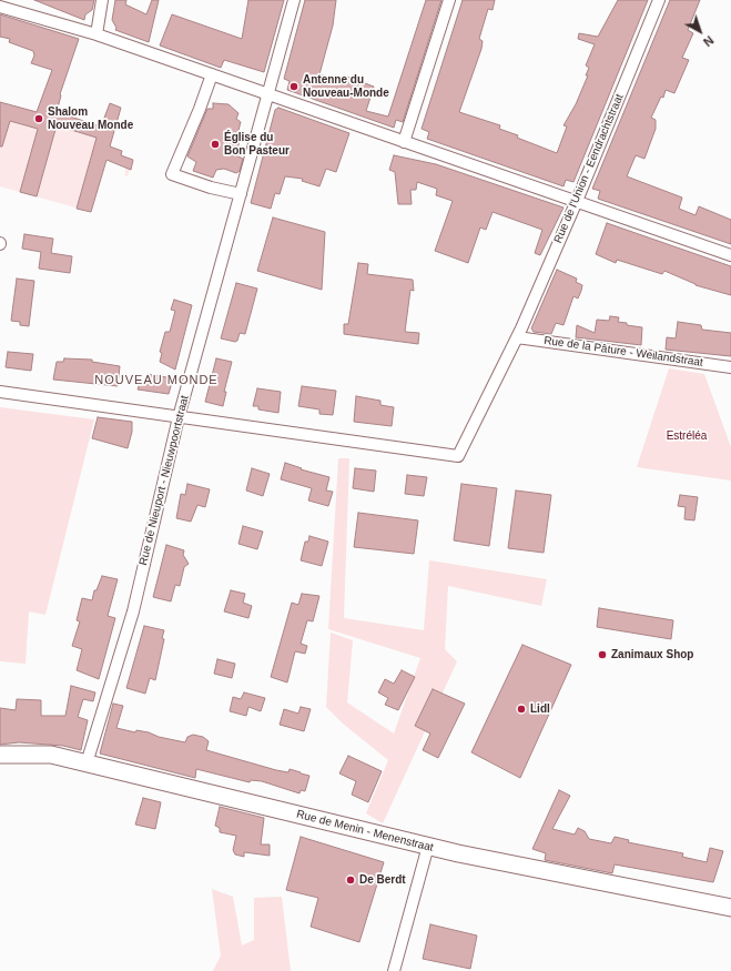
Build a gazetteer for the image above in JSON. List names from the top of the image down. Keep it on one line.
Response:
{"streets":{"street":["Rue de l'Union - Eendrachtstraat","Rue de la Pâture - Weilandstraat","Rue de Nieuport - Nieuwpoortstraat","Rue de Menin - Menenstraat"]},"crossings":[["Rue de l'Union - Eendrachtstraat","Rue de la Pâture - Weilandstraat"],["Rue de l'Union - Eendrachtstraat","Rue de Nieuport - Nieuwpoortstraat"],["Rue de Nieuport - Nieuwpoortstraat","Rue de Menin - Menenstraat"]],"districts":["NOUVEAU MONDE"],"parks":["Estréléa"],"places":["Antenne du Nouveau-Monde","Shalom Nouveau Monde","Église du Bon Pasteur","Zanimaux Shop","Lidl","De Berdt"],"north":"bottom right"}
